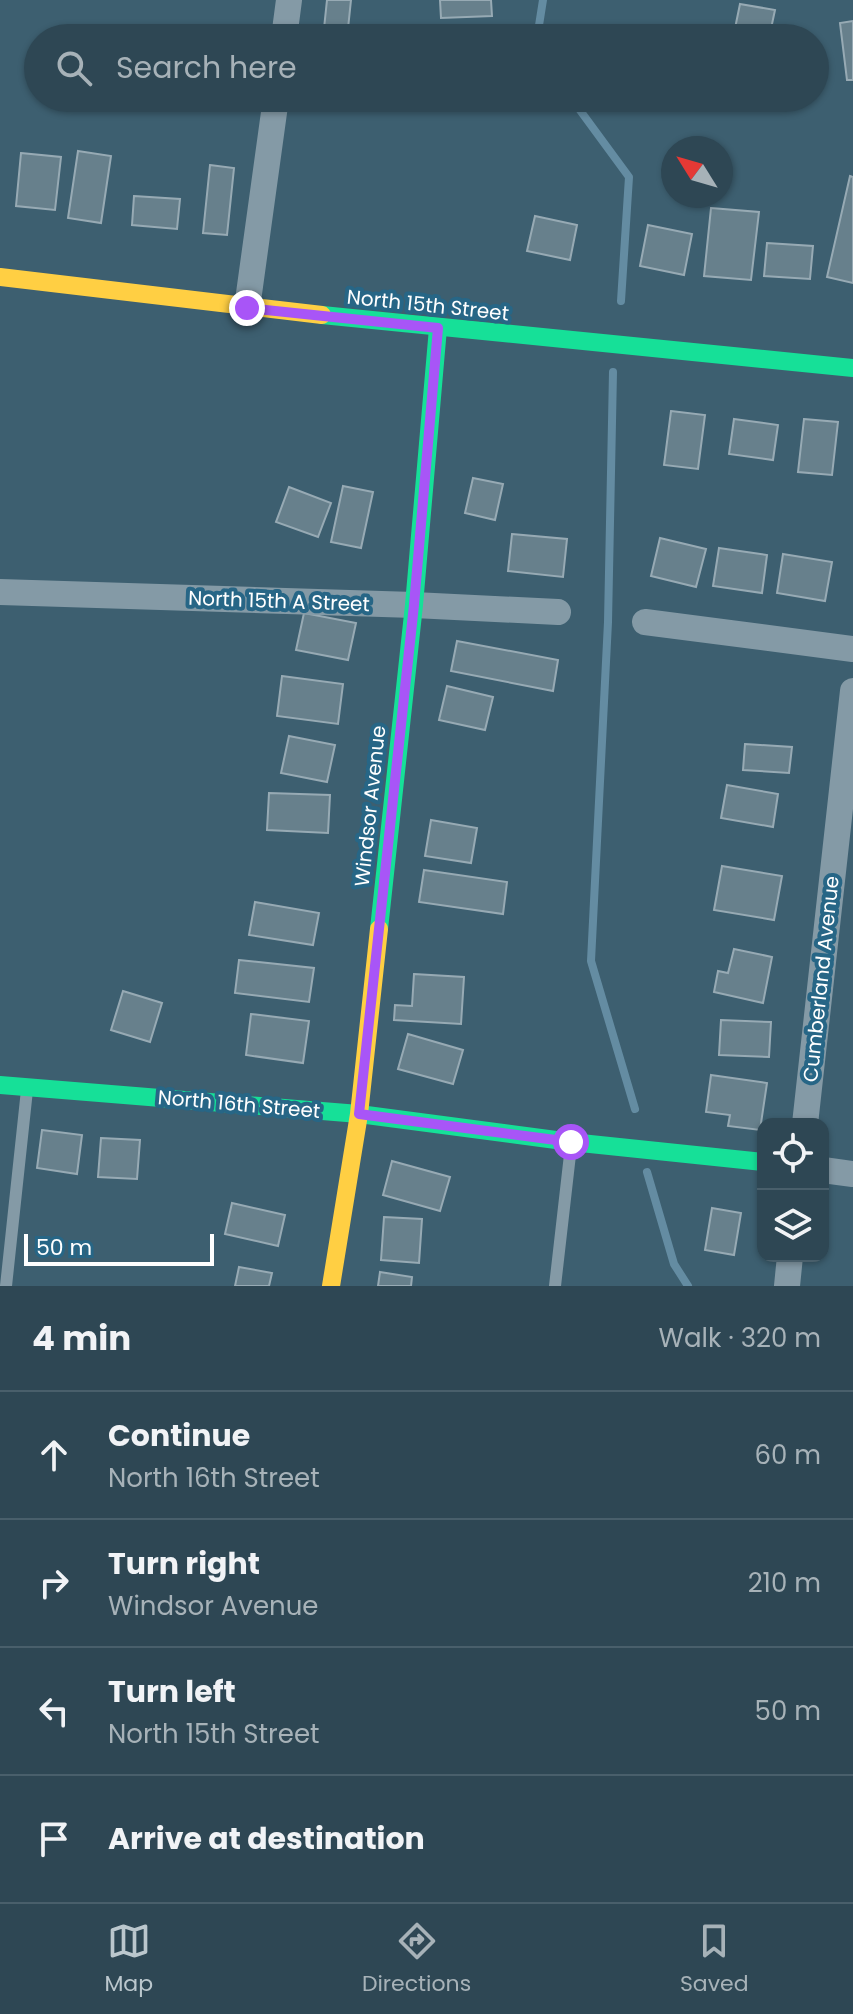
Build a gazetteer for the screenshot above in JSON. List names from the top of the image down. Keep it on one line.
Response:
{"streets":{"street":["North 15th Street","North 15th A Street","Windsor Avenue","Cumberland Avenue","North 16th Street"]},"crossings":[["North 15th Street","Windsor Avenue"],["North 15th A Street","Windsor Avenue"],["Windsor Avenue","North 16th Street"]],"scale_bar":"50 m","north":"top left","page":{"search":"Search here","scale":"50 m","heading":["4 min","Walk · 320 m"],"list":[["Continue","North 16th Street","60 m"],["Turn right","Windsor Avenue","210 m"],["Turn left","North 15th Street","50 m"],"Arrive at destination"],"nav":["Map","Directions","Saved"]}}
